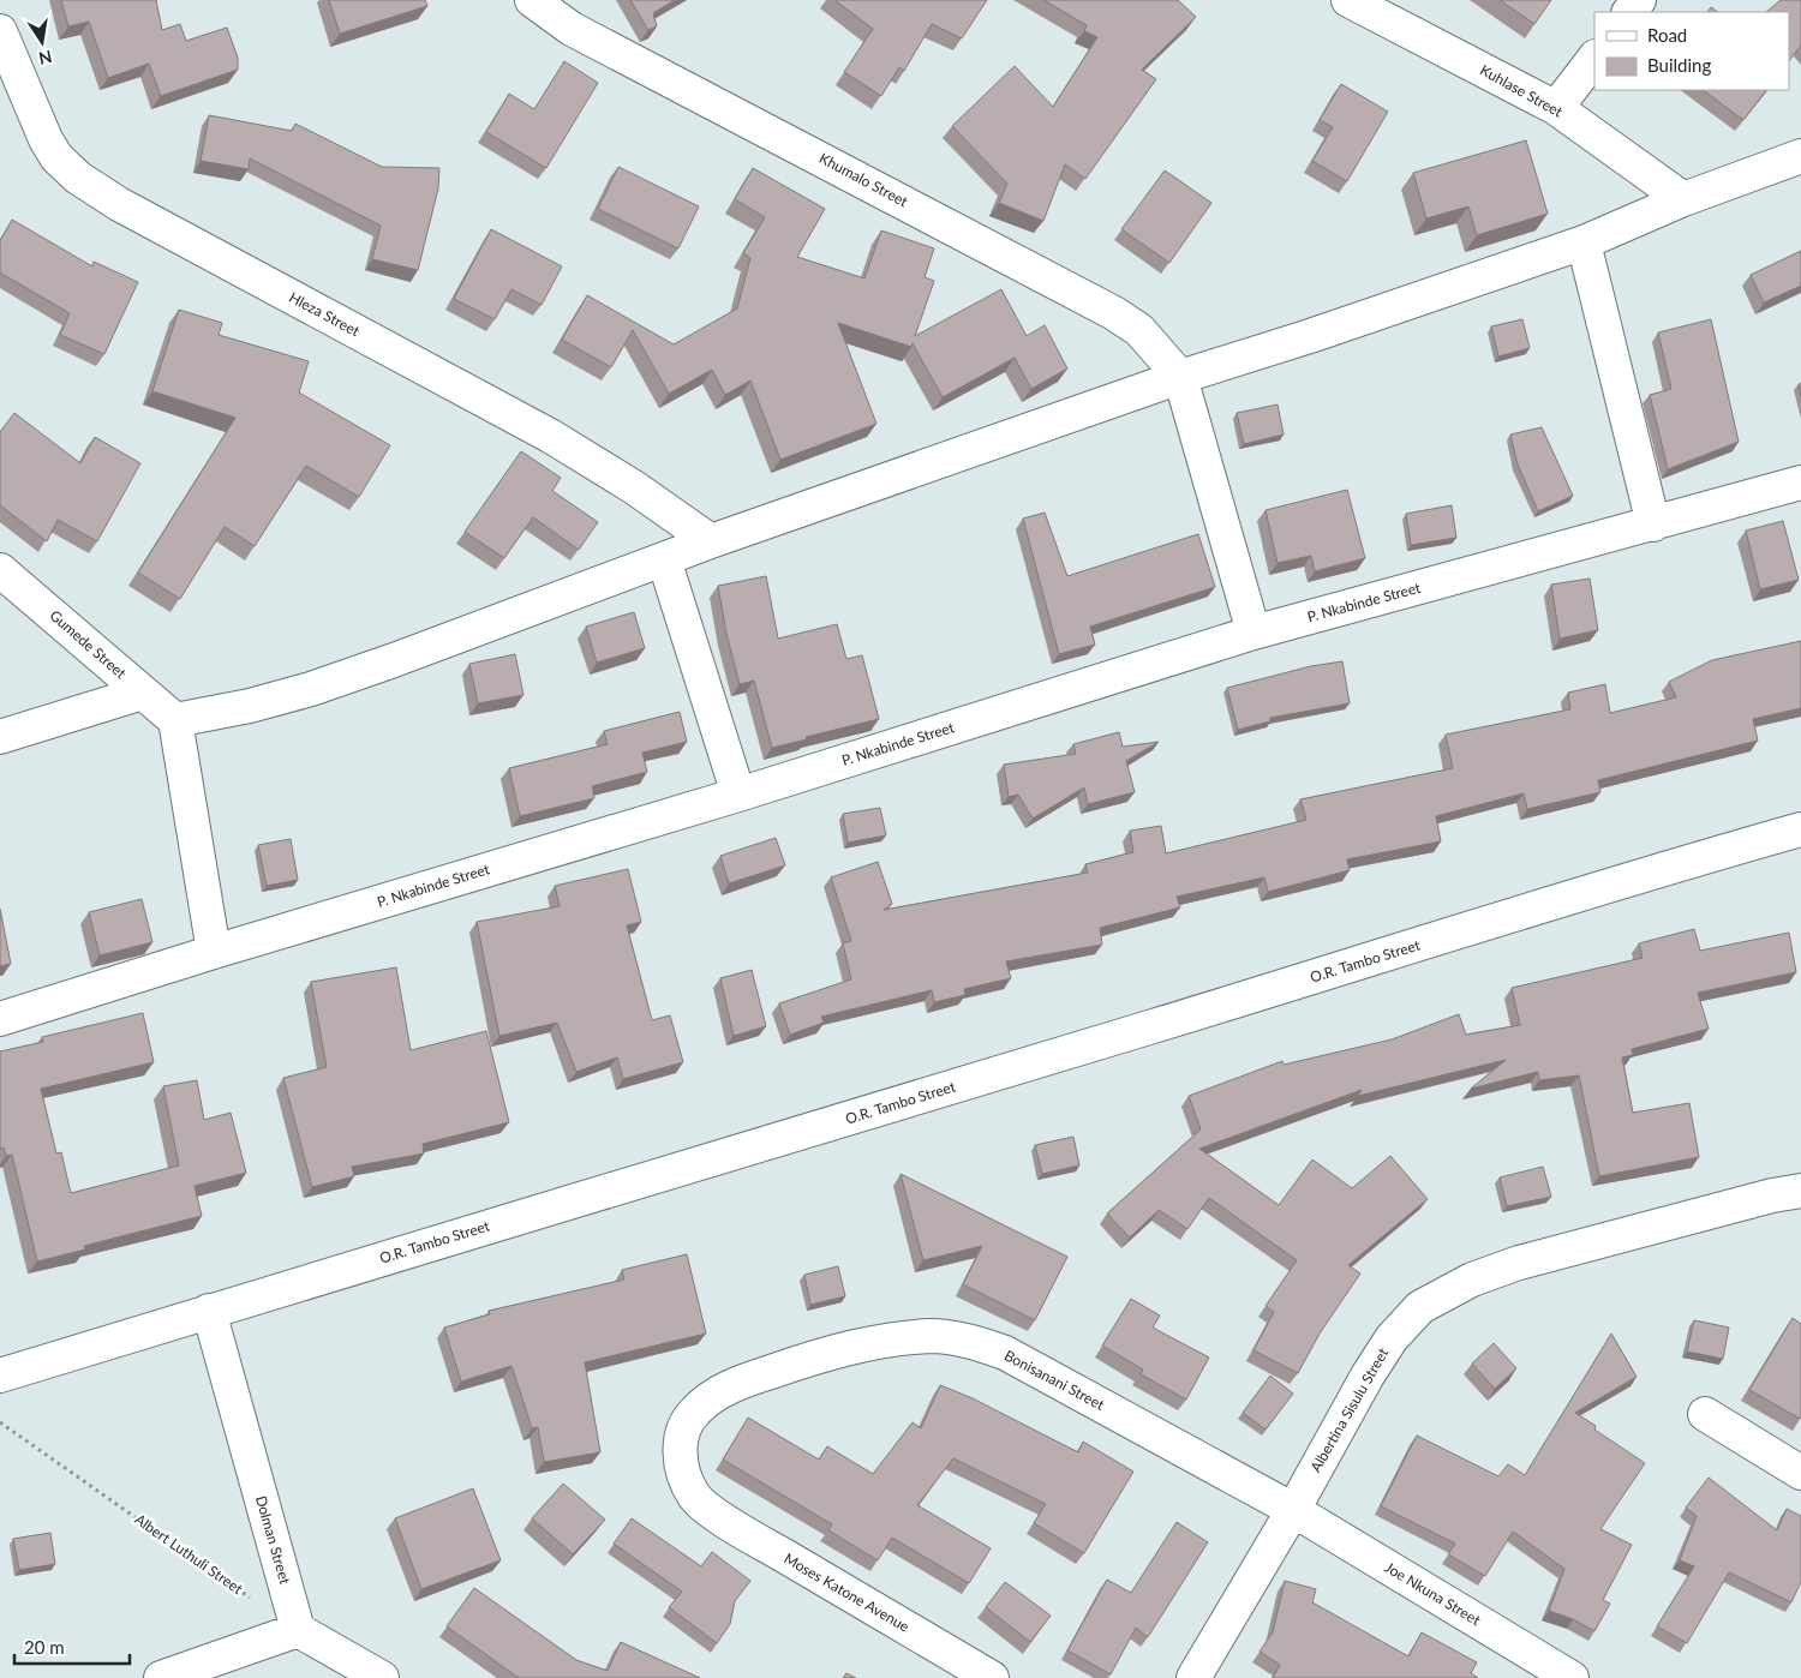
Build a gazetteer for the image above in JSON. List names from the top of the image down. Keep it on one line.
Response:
{"streets":{"street":["Kuhlase Street","Khumalo Street","Hleza Street","P. Nkabinde Street","Gumede Street","O.R. Tambo Street","Bonisanani Street","Albertina Sisulu Street","Dolman Street","Moses Katone Avenue","Joe Nkuna Street"],"path":["Albert Luthuli Street"]},"crossings":[["O.R. Tambo Street","Dolman Street"],["Bonisanani Street","Albertina Sisulu Street"],["Bonisanani Street","Moses Katone Avenue"],["Bonisanani Street","Joe Nkuna Street"],["Albertina Sisulu Street","Joe Nkuna Street"],["Dolman Street","Albert Luthuli Street"]],"legend":["Road","Building"],"scale_bar":"20 m","north":"bottom"}
